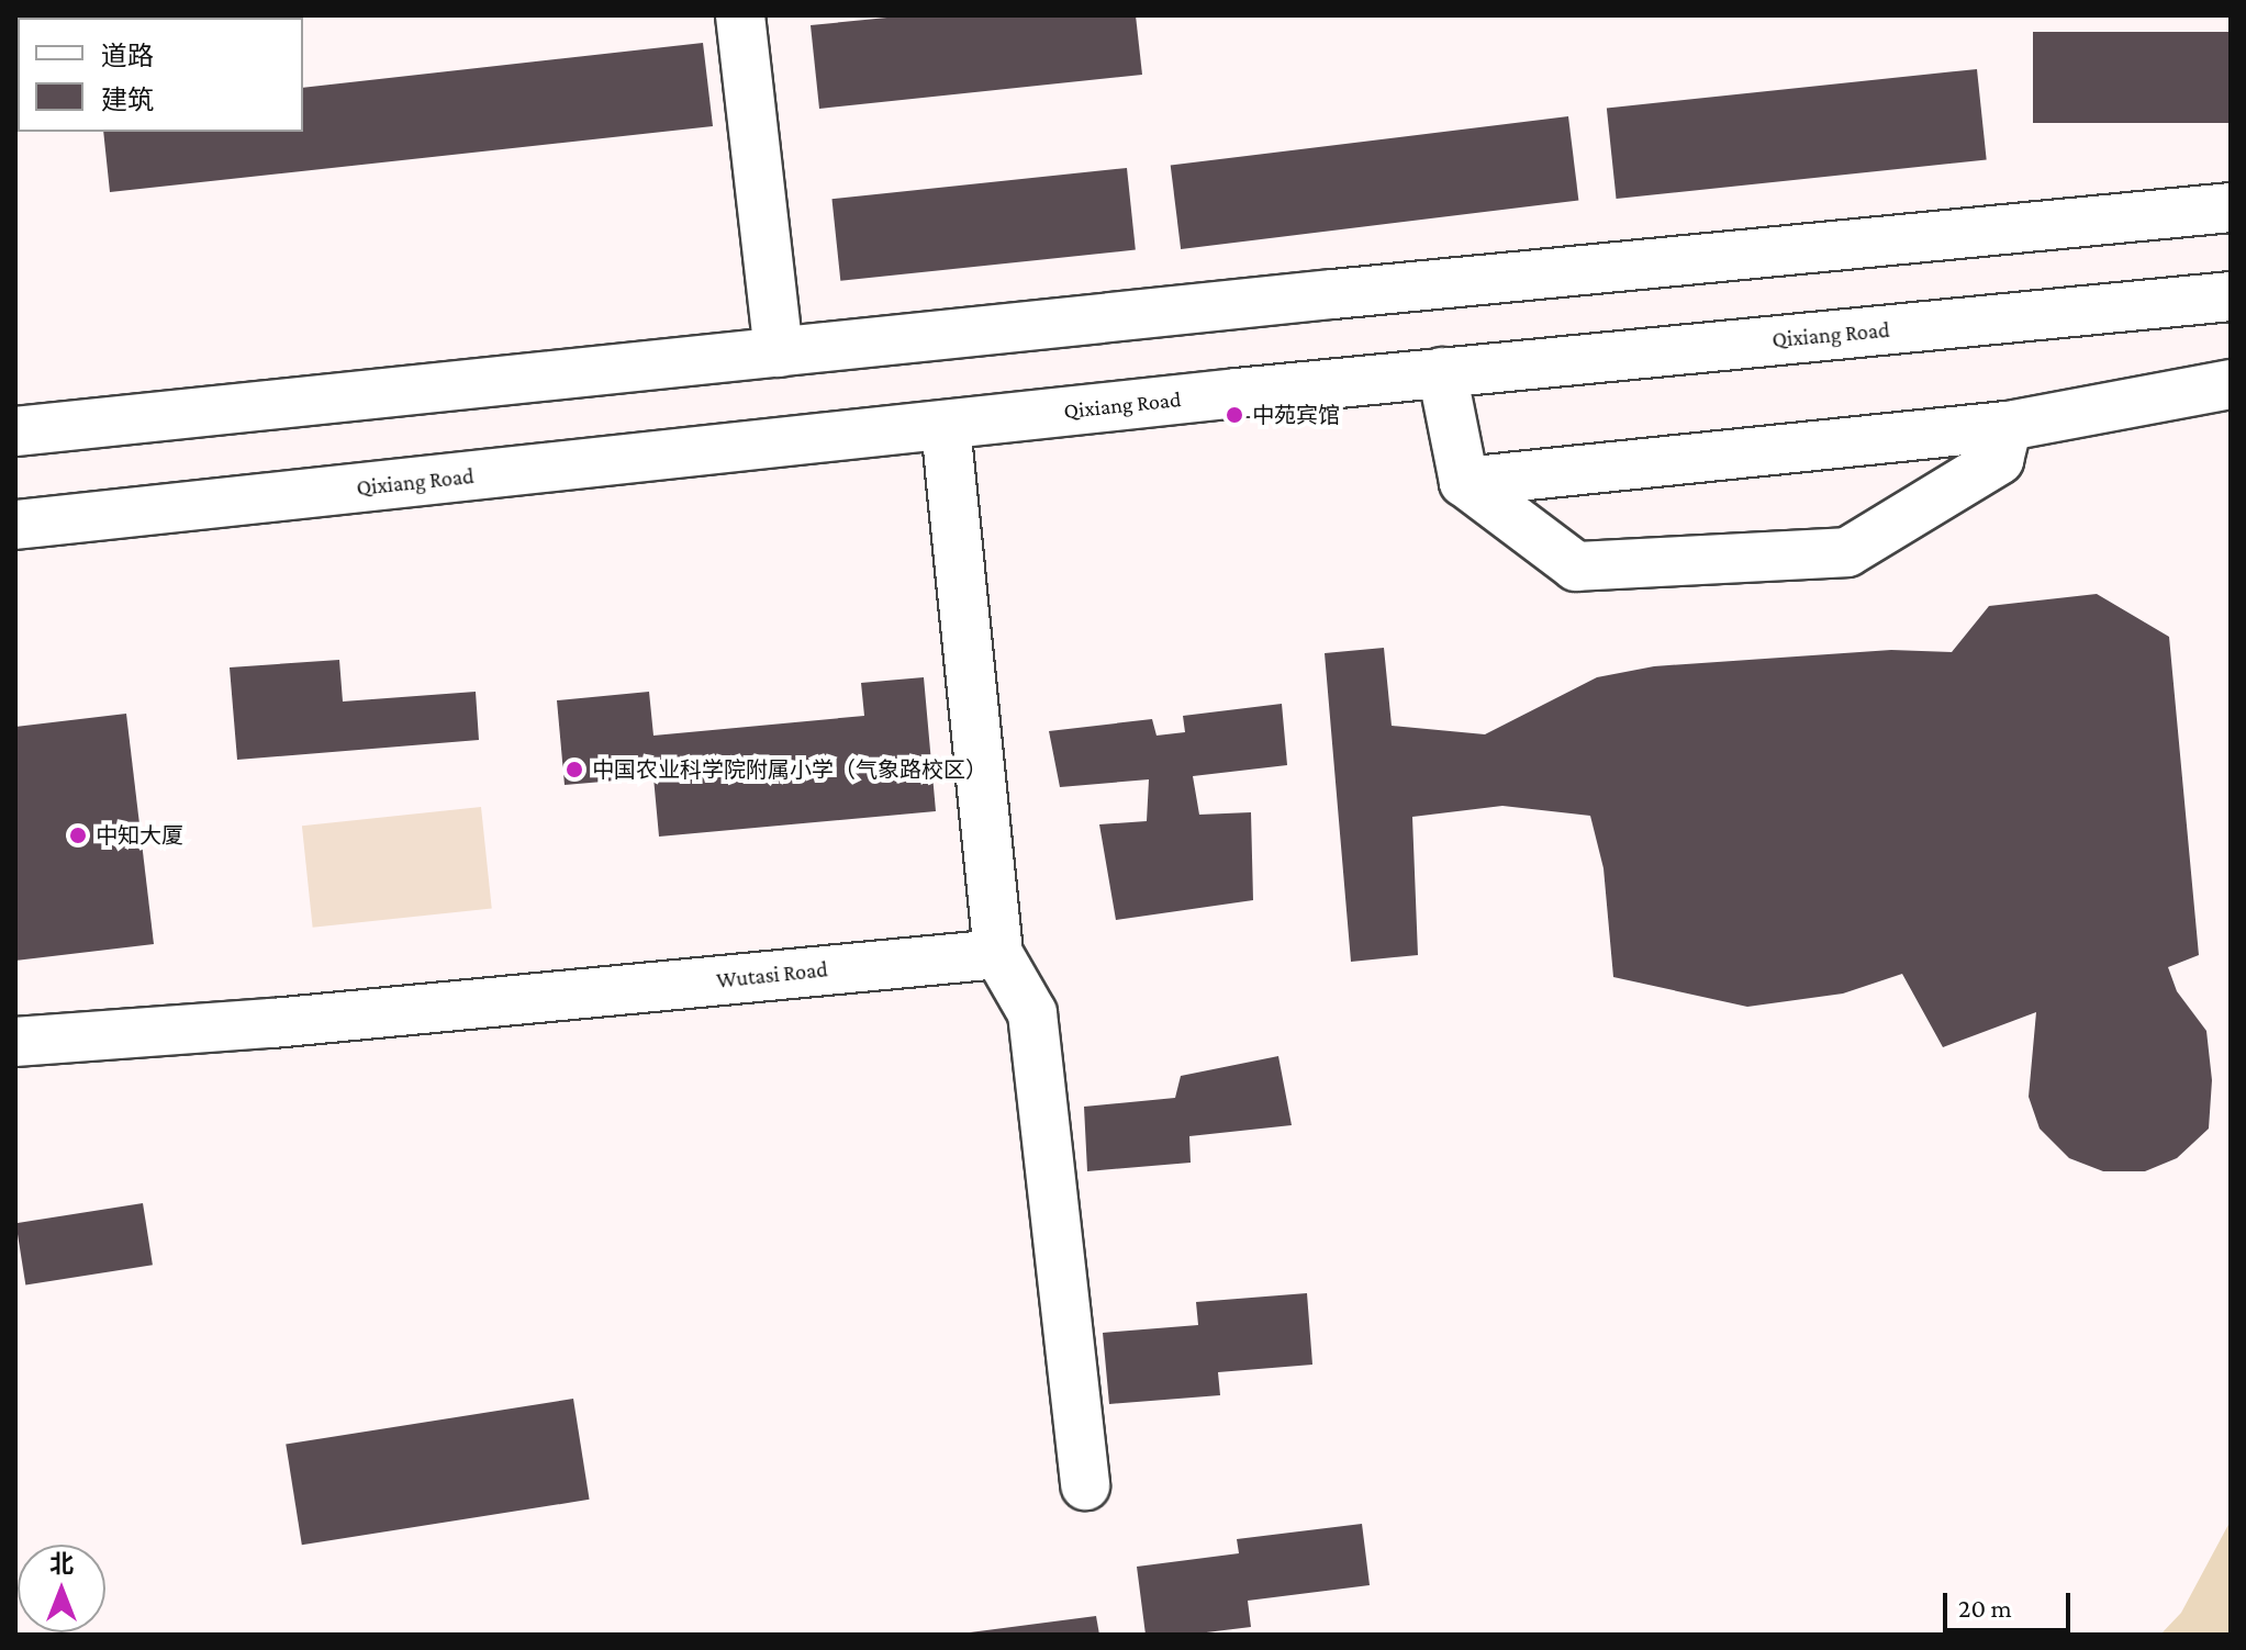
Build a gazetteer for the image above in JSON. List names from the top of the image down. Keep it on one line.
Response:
{"streets":{"street":["Qixiang Road","Wutasi Road"]},"places":["中苑宾馆","中国农业科学院附属小学（气象路校区）","中知大厦"],"legend":["道路","建筑"],"scale_bar":"20 m","north":"top"}
